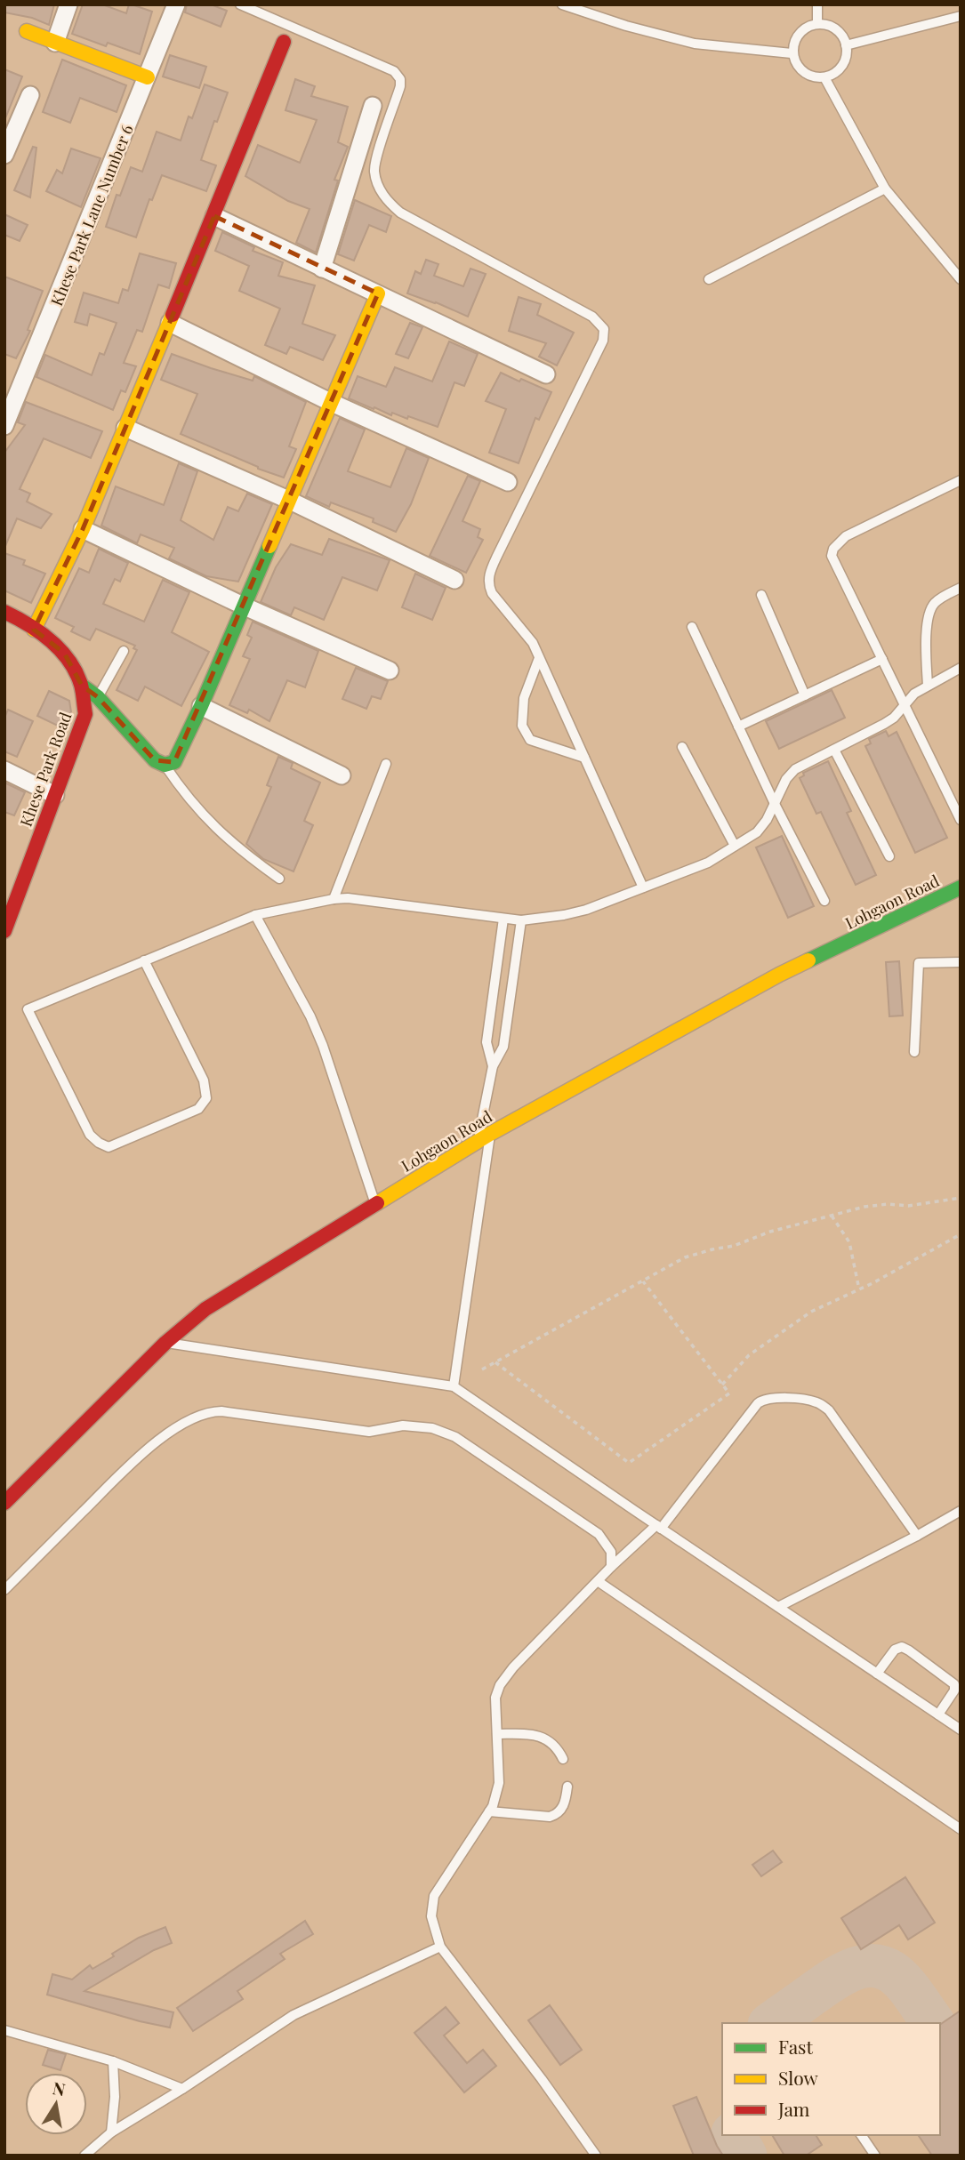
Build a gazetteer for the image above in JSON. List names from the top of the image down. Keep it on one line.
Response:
{"streets":{"street":["Khese Park Lane Number 6","Khese Park Road","Lohgaon Road"]},"legend":["Fast","Slow","Jam"],"north":"top"}
